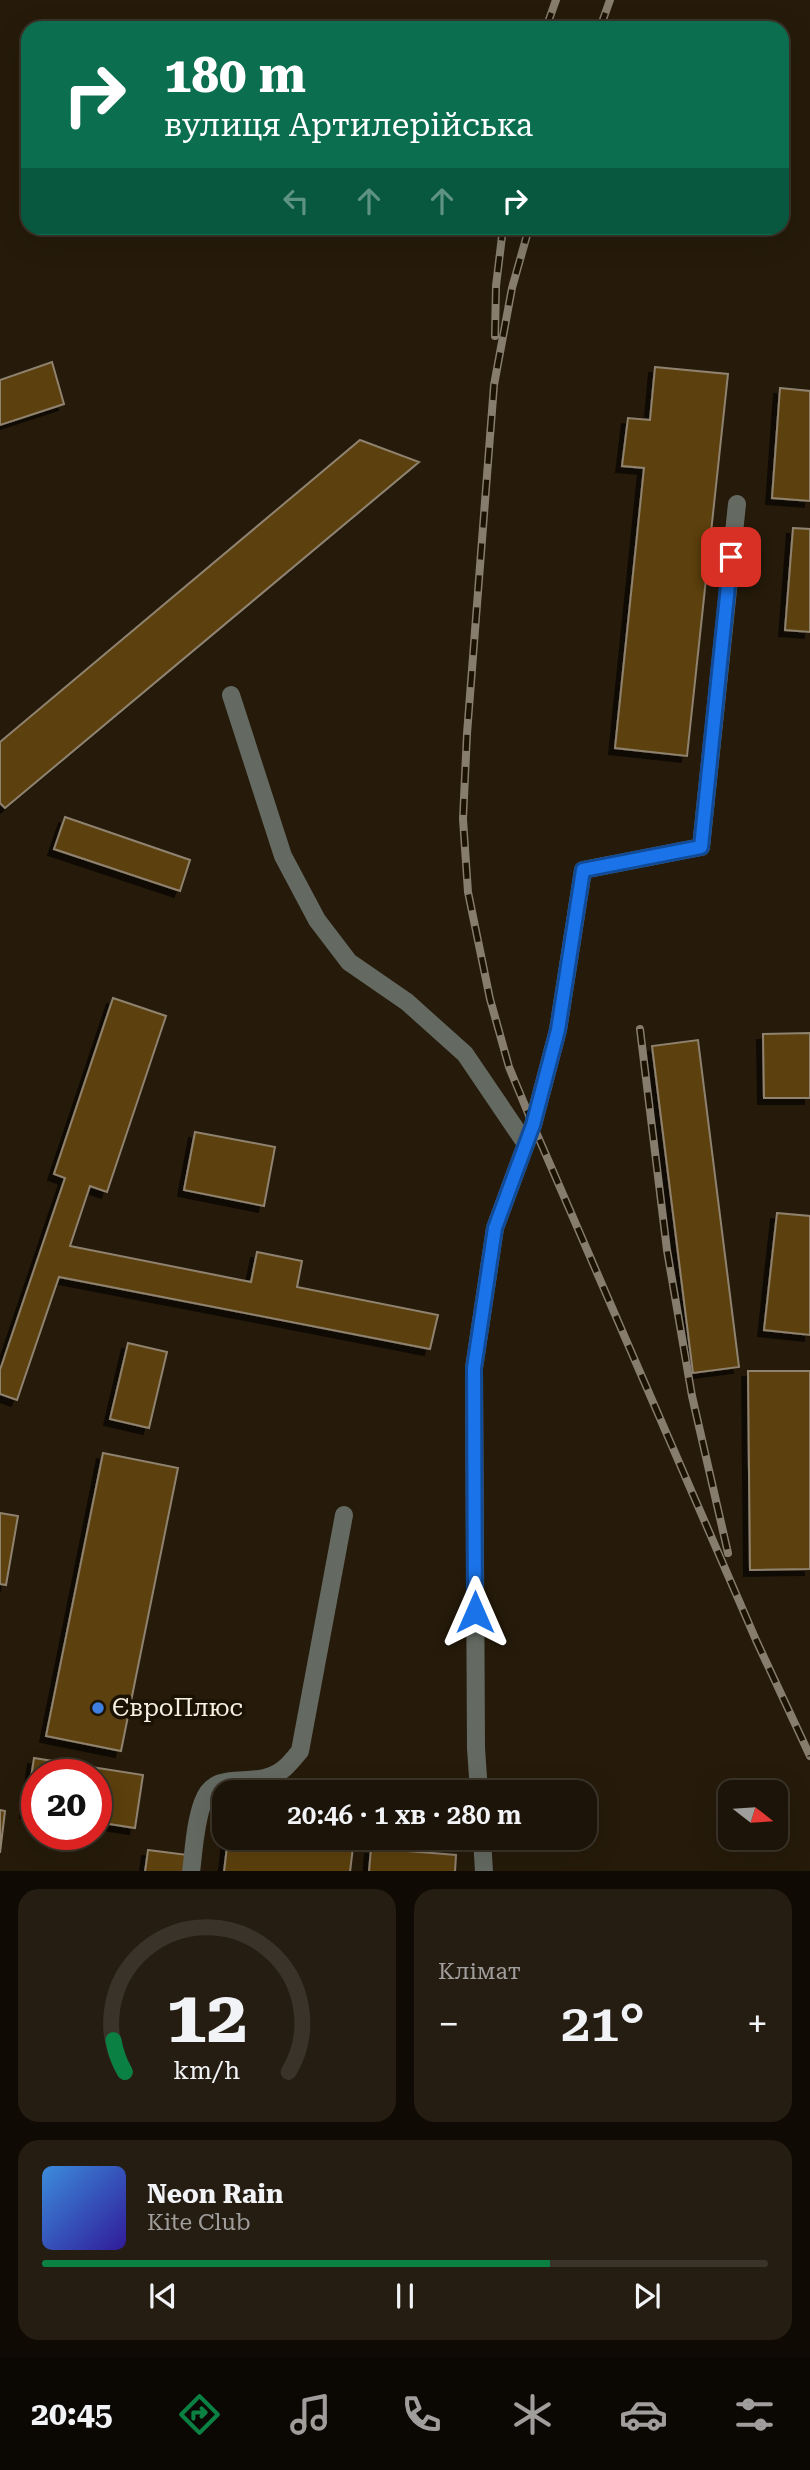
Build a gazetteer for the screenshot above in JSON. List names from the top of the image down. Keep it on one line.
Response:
{"places":["ЄвроПлюс"],"north":"right","page":{"turn":["180 m","вулиця Артилерійська"],"limit":"20","trip":"20:46 · 1 хв · 280 m","tile":"Клімат","heat":["−","21°","+"],"song":["Neon Rain","Kite Club"],"tabs":"20:45","gauge":["12","km/h"]}}
